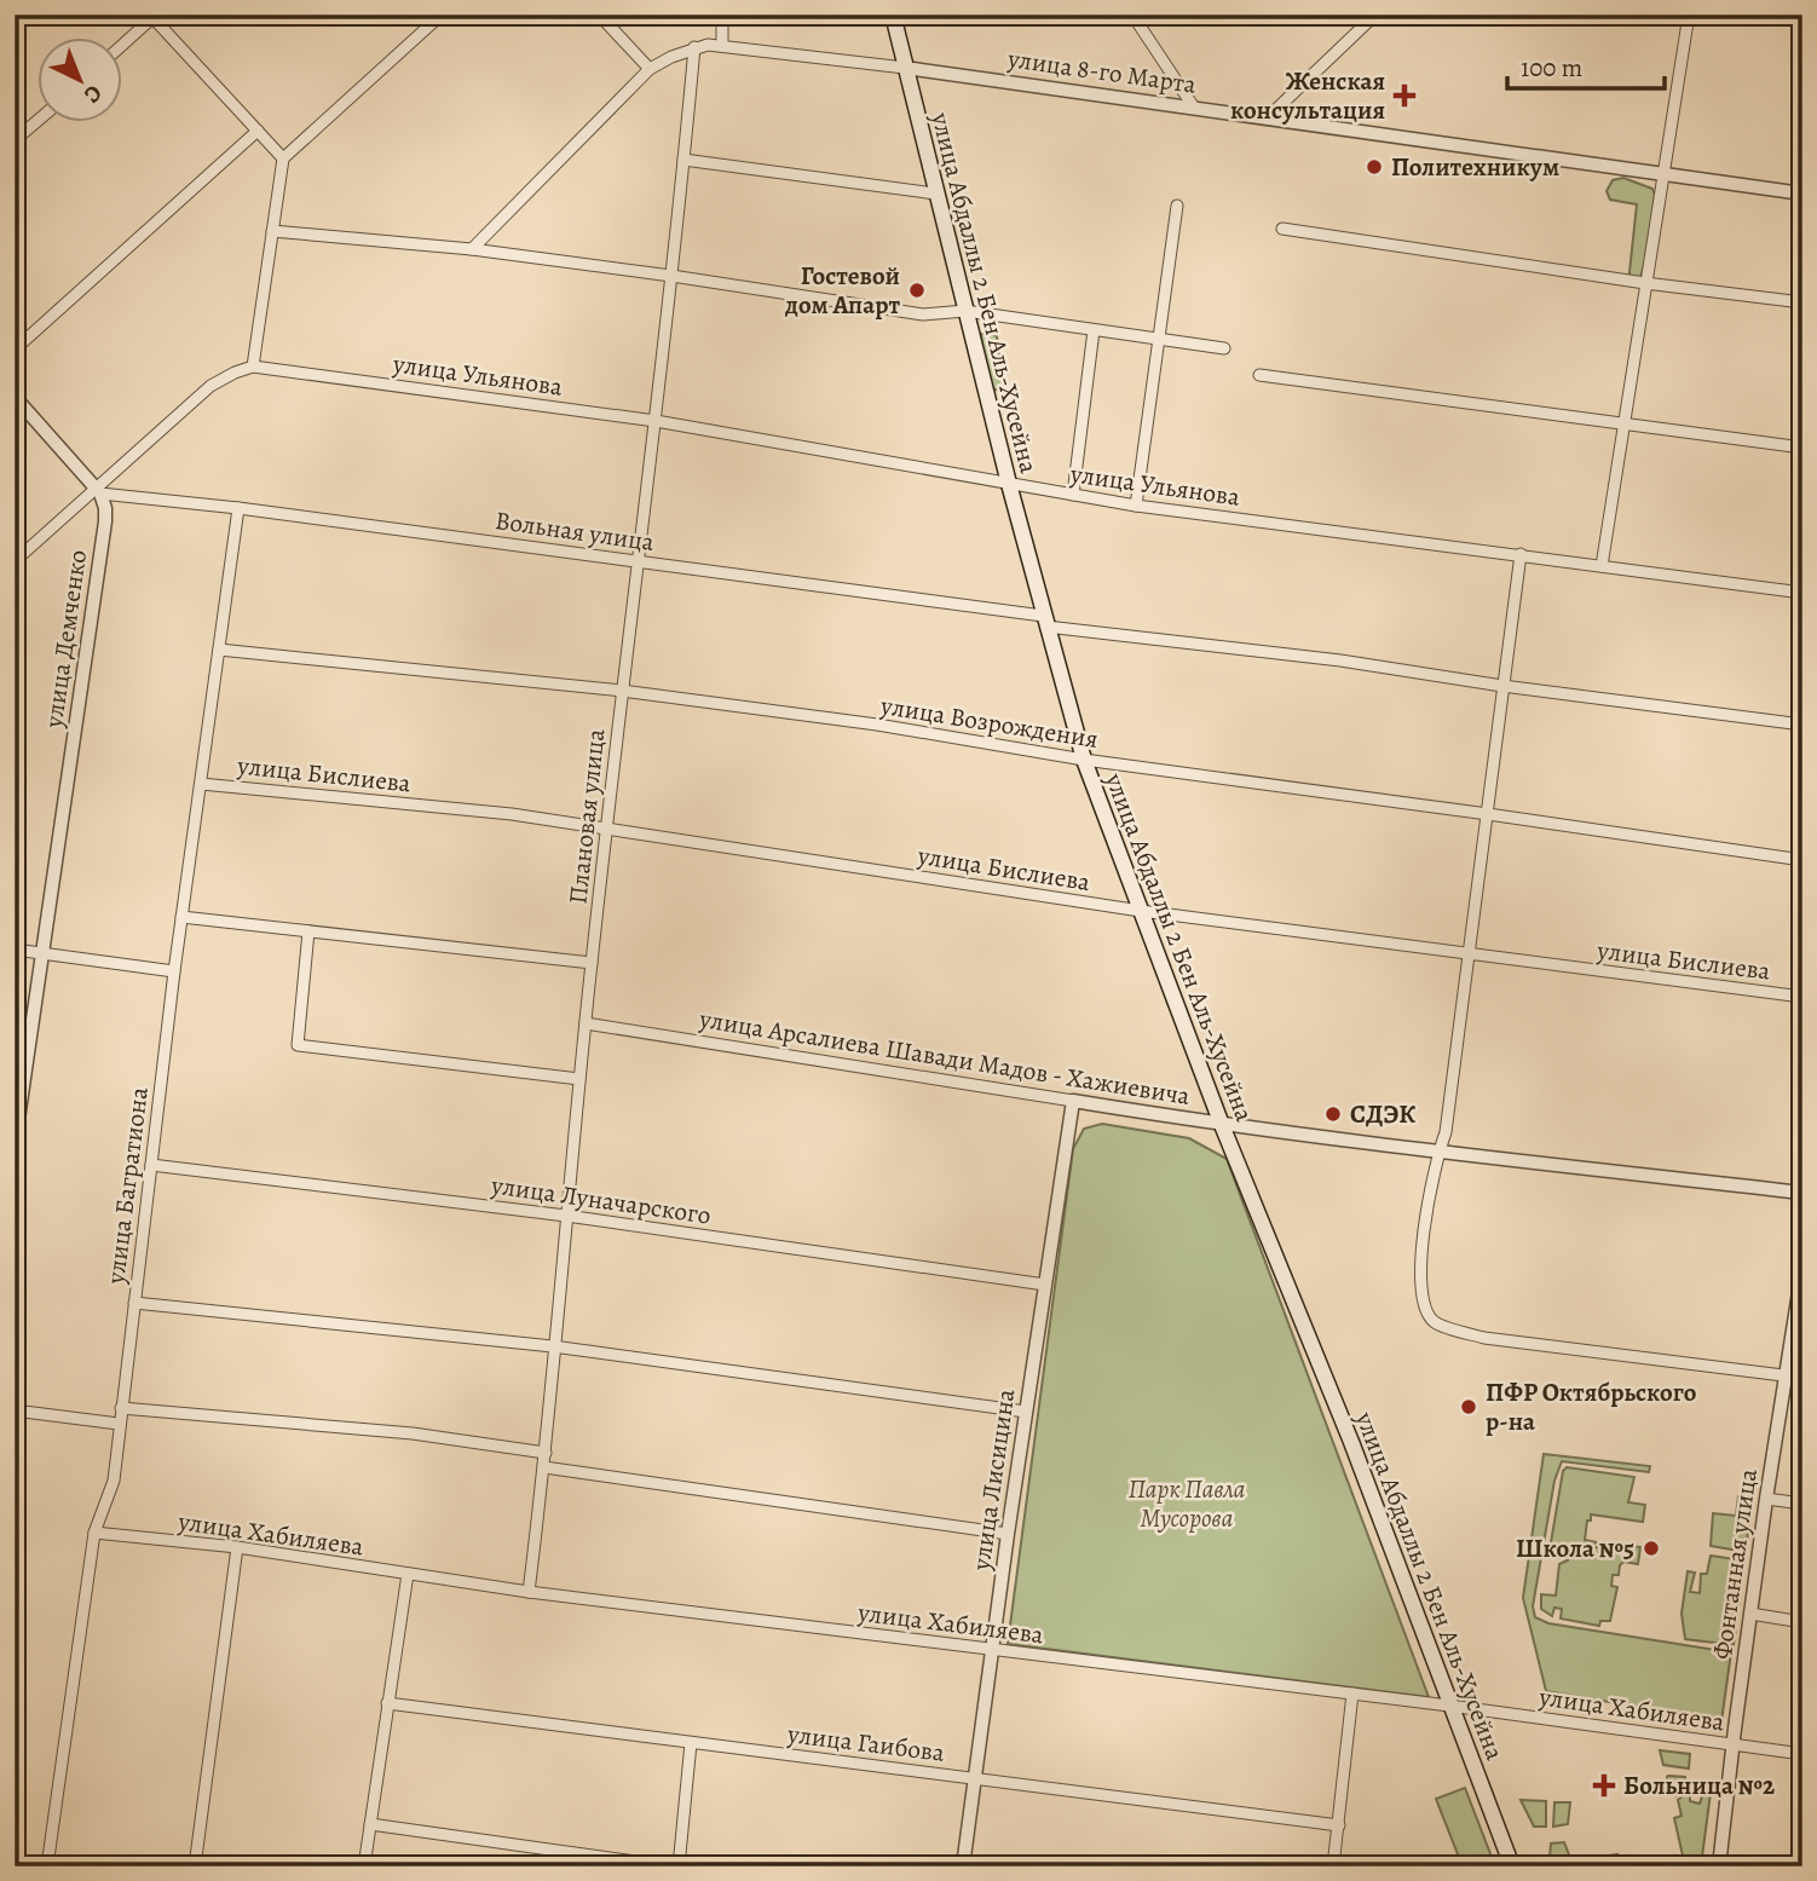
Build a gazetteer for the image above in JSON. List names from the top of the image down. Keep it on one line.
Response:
{"streets":{"main road":["улица Абдаллы 2 Бен Аль-Хусейна"],"street":["улица 8-го Марта","улица Ульянова","Вольная улица","улица Демченко","улица Возрождения","улица Бислиева","Плановая улица","улица Арсалиева Шавади Мадов - Хажиевича","улица Багратиона","улица Луначарского","улица Лисицина","улица Хабиляева","Фонтанная улица","улица Гаибова"]},"crossings":[["улица 8-го Марта","улица Абдаллы 2 Бен Аль-Хусейна"],["улица 8-го Марта","Плановая улица"],["улица Абдаллы 2 Бен Аль-Хусейна","улица Ульянова"],["улица Абдаллы 2 Бен Аль-Хусейна","Вольная улица"],["улица Абдаллы 2 Бен Аль-Хусейна","улица Возрождения"],["улица Абдаллы 2 Бен Аль-Хусейна","улица Бислиева"],["улица Абдаллы 2 Бен Аль-Хусейна","улица Арсалиева Шавади Мадов - Хажиевича"],["улица Абдаллы 2 Бен Аль-Хусейна","улица Хабиляева"],["улица Ульянова","Плановая улица"],["Вольная улица","улица Демченко"],["Вольная улица","Плановая улица"],["Вольная улица","улица Багратиона"],["улица Возрождения","Плановая улица"],["улица Возрождения","улица Багратиона"],["улица Бислиева","Плановая улица"],["улица Бислиева","улица Багратиона"],["Плановая улица","улица Арсалиева Шавади Мадов - Хажиевича"],["Плановая улица","улица Луначарского"],["Плановая улица","улица Хабиляева"],["улица Арсалиева Шавади Мадов - Хажиевича","улица Лисицина"],["улица Багратиона","улица Луначарского"],["улица Багратиона","улица Хабиляева"],["улица Луначарского","улица Лисицина"],["улица Лисицина","улица Хабиляева"],["улица Лисицина","улица Гаибова"],["улица Хабиляева","Фонтанная улица"]],"parks":["Парк Павла Мусорова"],"places":{"health":["Женская консультация","Больница №2"],"other":["Политехникум","Гостевой дом Апарт","СДЭК","ПФР Октябрьского р-на","Школа №5"]},"scale_bar":"100 m","north":"bottom right"}
